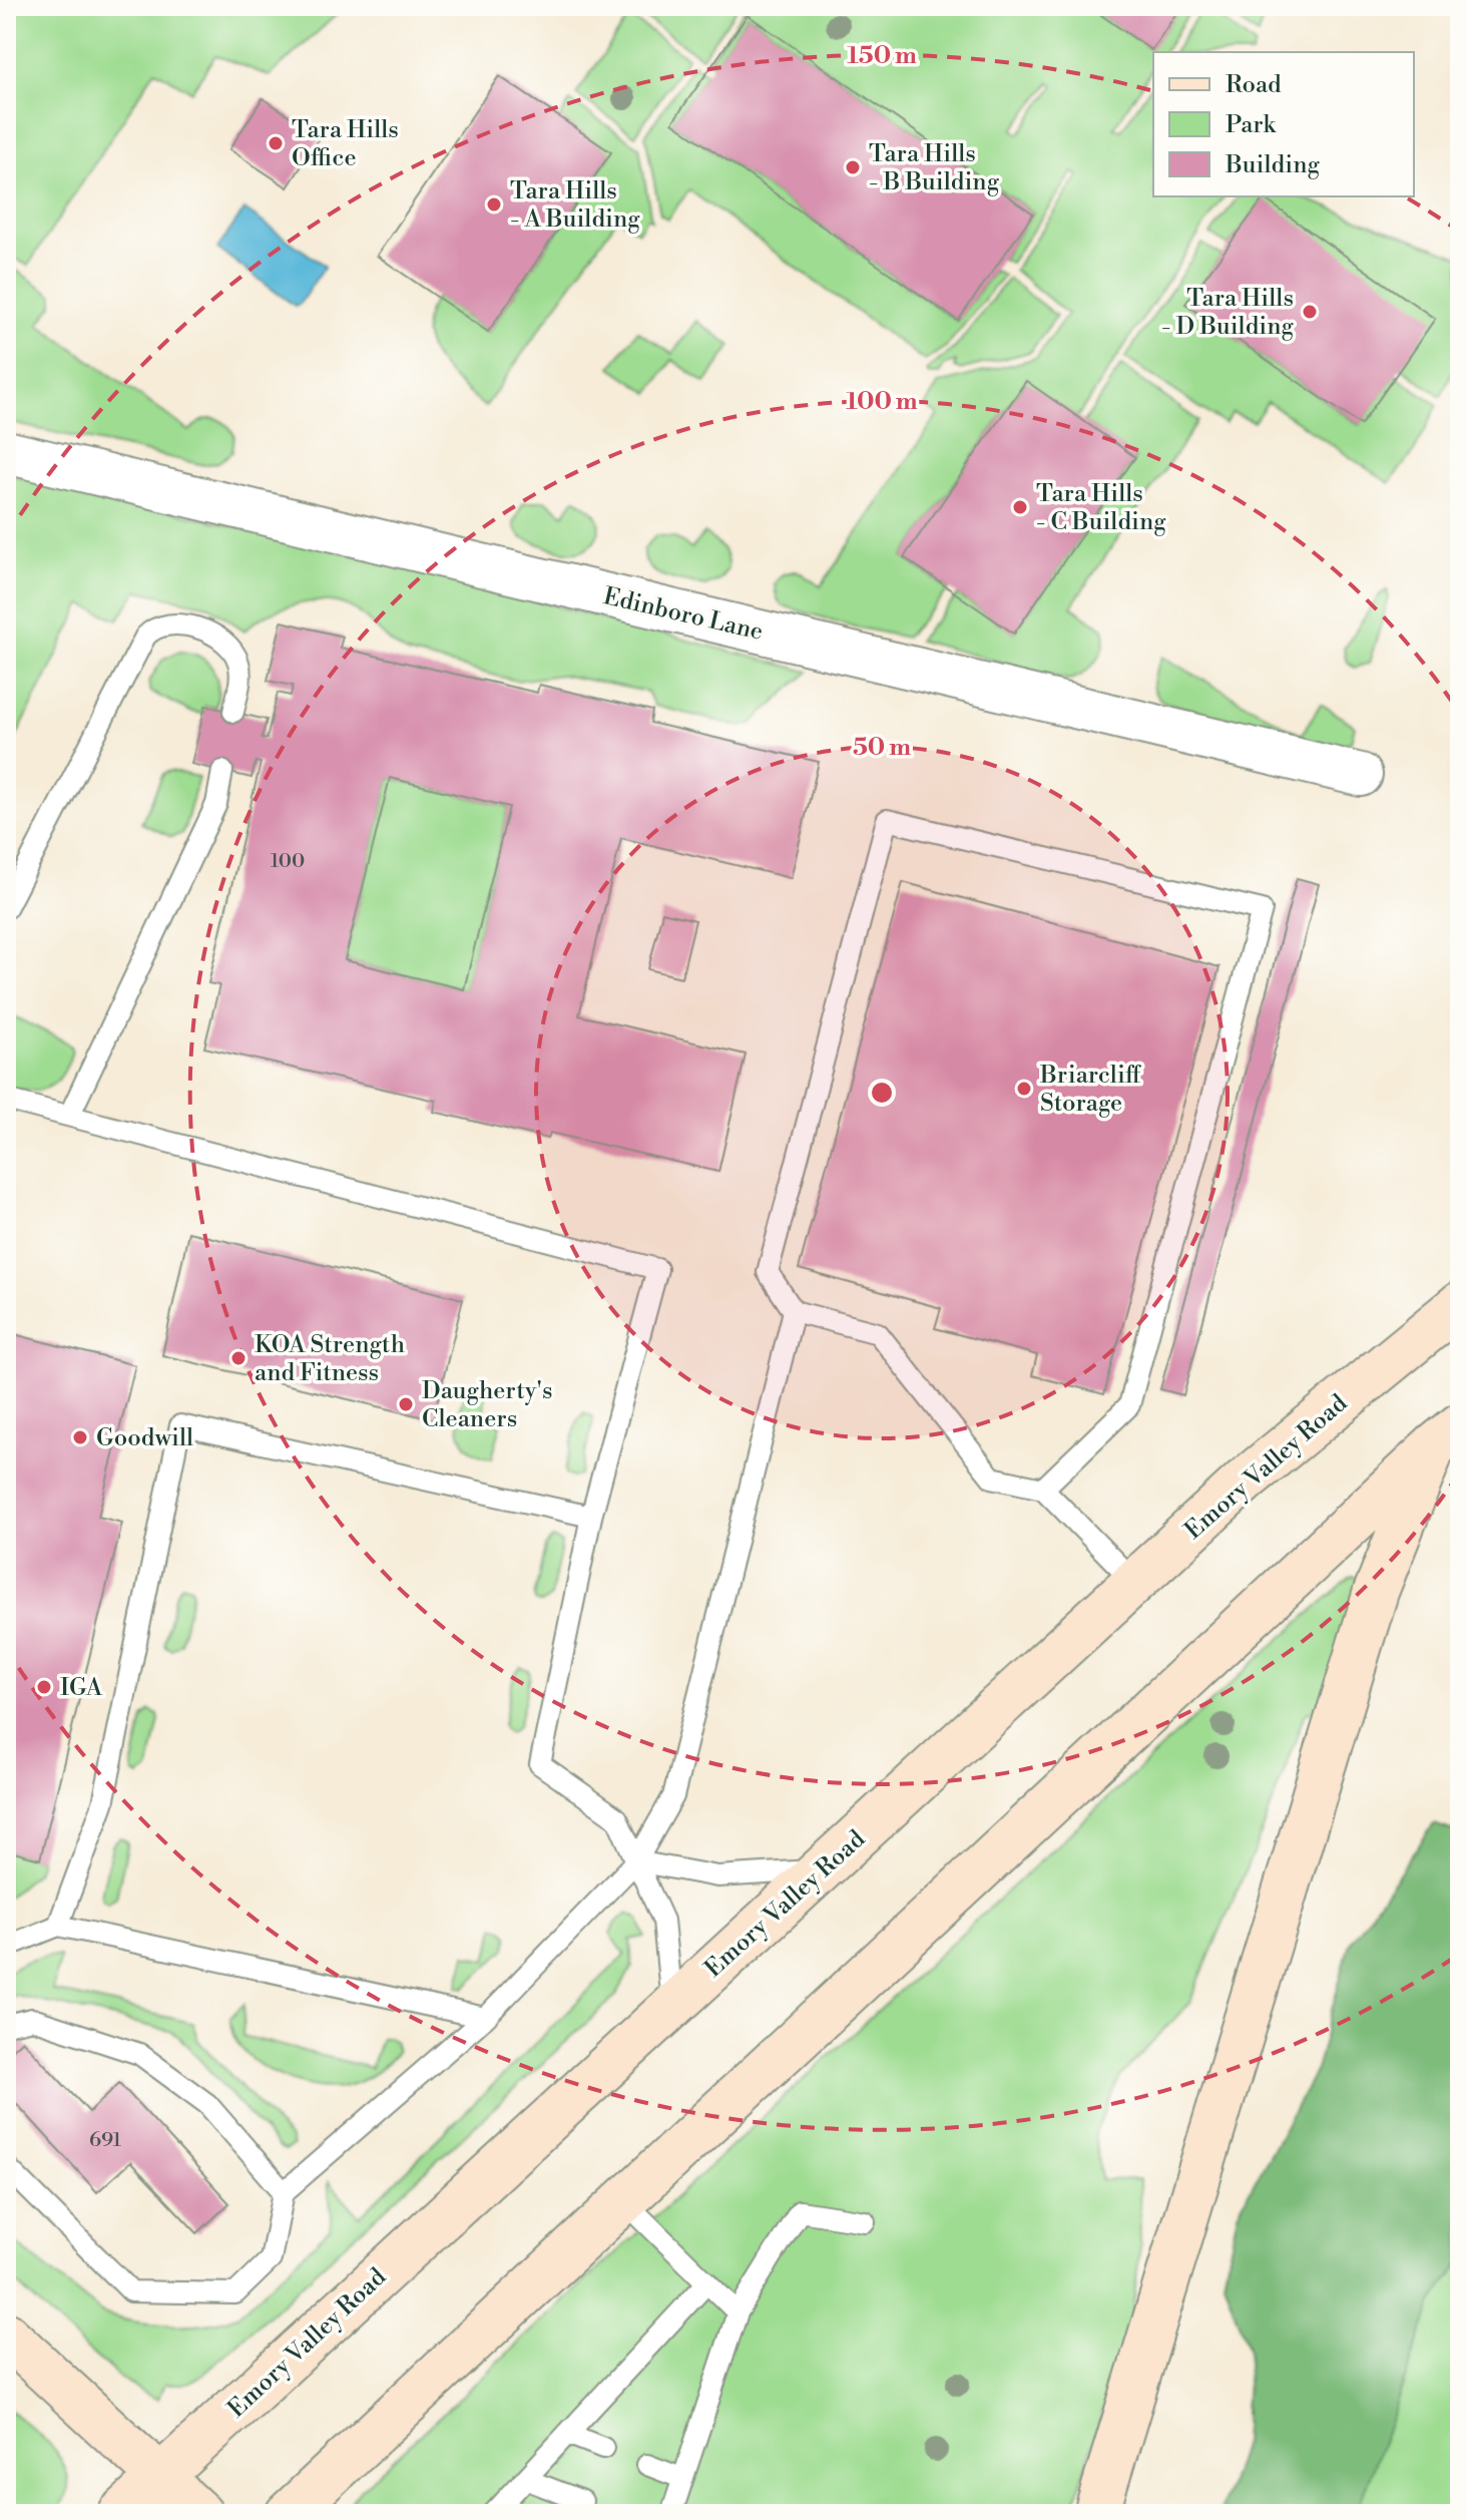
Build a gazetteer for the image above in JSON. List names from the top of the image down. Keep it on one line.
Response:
{"streets":{"main road":["Emory Valley Road"],"street":["Edinboro Lane"]},"places":["Tara Hills Office","Tara Hills - B Building","Tara Hills - A Building","Tara Hills - D Building","Tara Hills - C Building","Briarcliff Storage","KOA Strength and Fitness","Daugherty's Cleaners","Goodwill","IGA"],"house_numbers":["100","691"],"legend":["Road","Park","Building"],"rings":["150 m","100 m","50 m"]}
